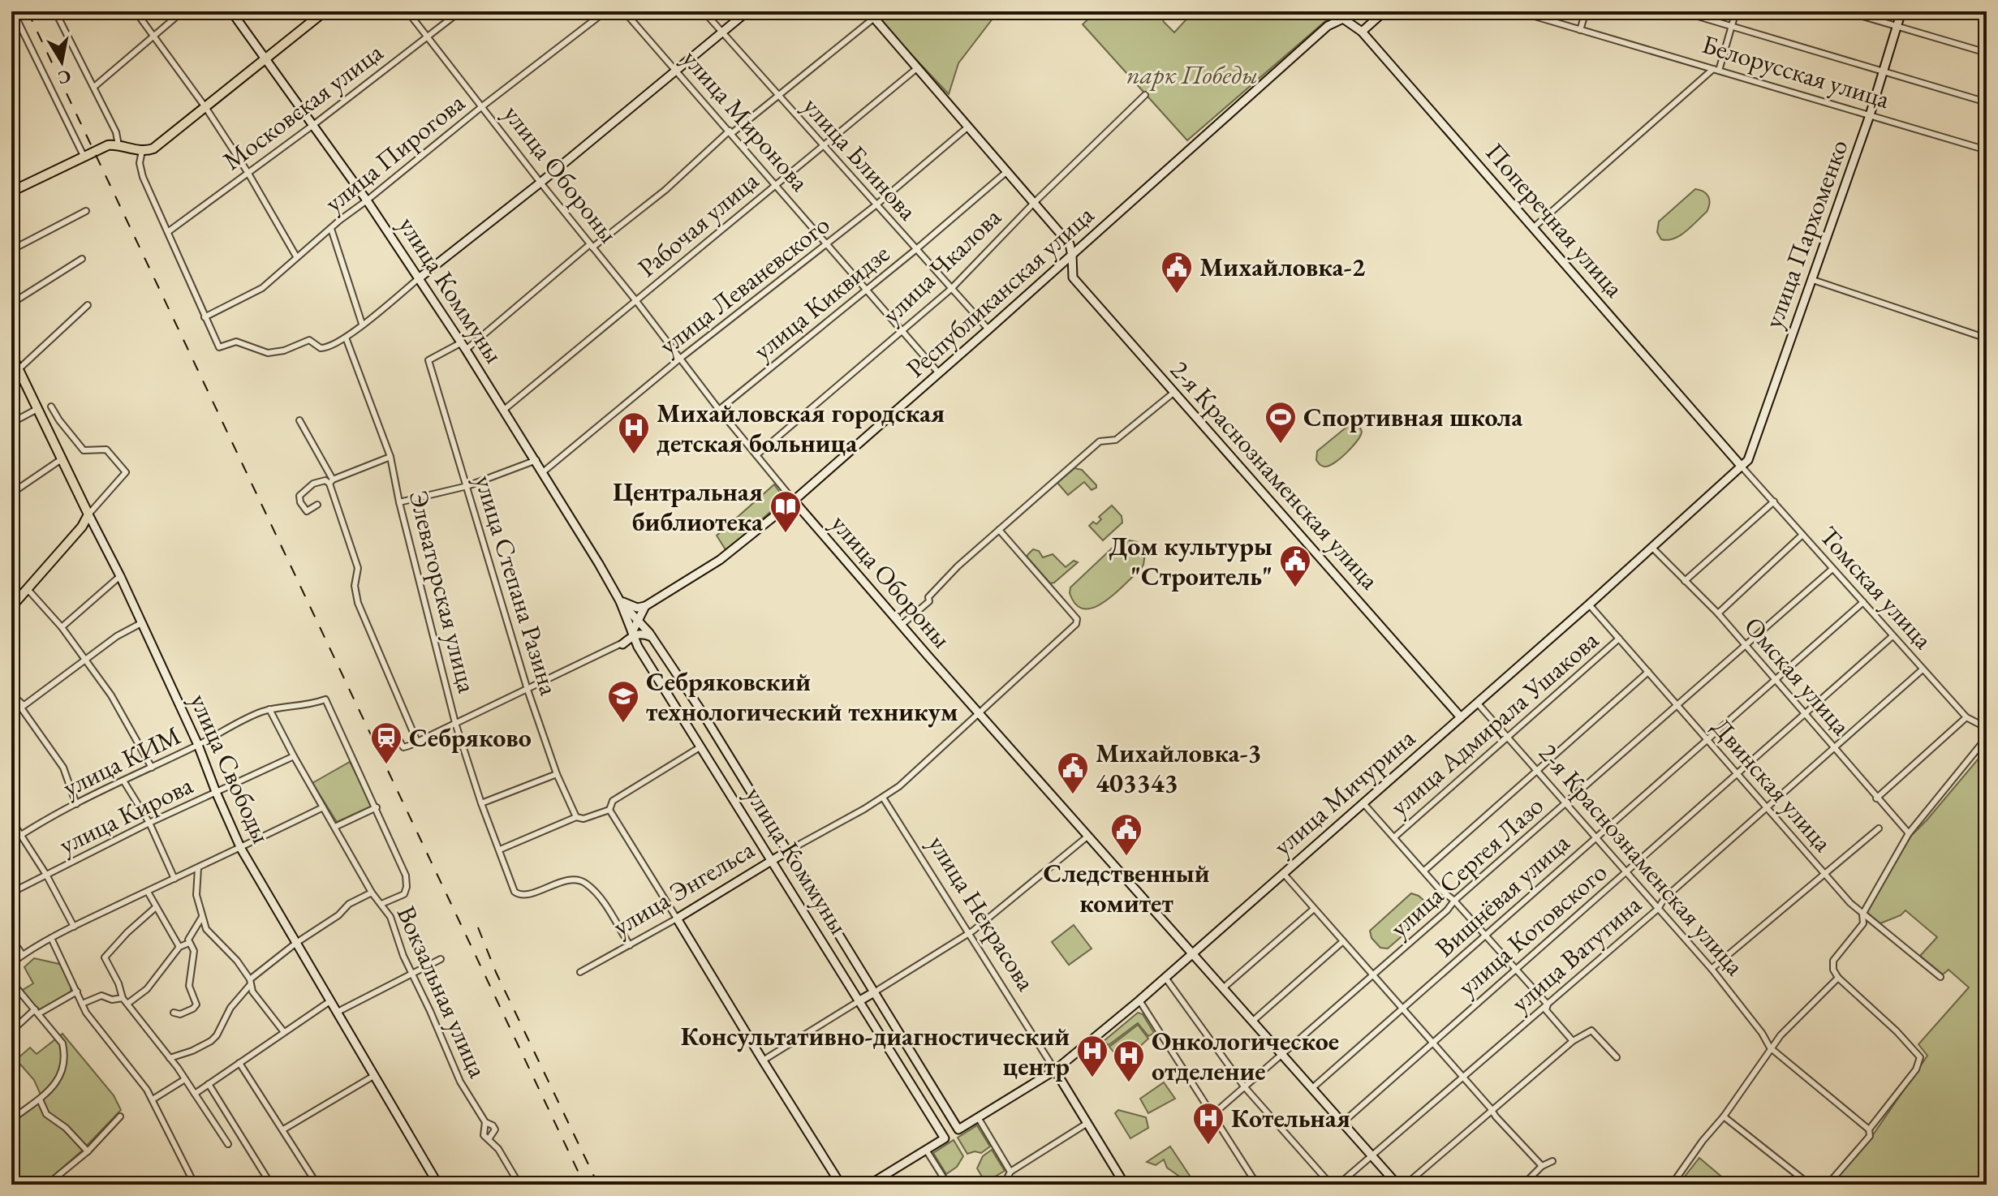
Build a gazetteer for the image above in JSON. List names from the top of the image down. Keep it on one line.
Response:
{"streets":{"main road":["улица Свободы"],"street":["Белорусская улица","Московская улица","улица Миронова","улица Пирогова","улица Блинова","улица Обороны","Поперечная улица","Рабочая улица","улица Пархоменко","улица Чкалова","улица Леваневского","улица Коммуны","Республиканская улица","улица Киквидзе","2-я Краснознаменская улица","улица Степана Разина","Томская улица","Элеваторская улица","Омская улица","улица Адмирала Ушакова","улица КИМ","Двинская улица","улица Мичурина","улица Кирова","улица Сергея Лазо","улица Энгельса","Вишнёвая улица","улица Некрасова","улица Котовского","улица Ватутина","Вокзальная улица"]},"crossings":[["Белорусская улица","улица Пархоменко"],["Московская улица","улица Обороны"],["Московская улица","улица Коммуны"],["улица Миронова","Рабочая улица"],["улица Миронова","улица Чкалова"],["улица Миронова","улица Леваневского"],["улица Миронова","Республиканская улица"],["улица Миронова","улица Киквидзе"],["улица Пирогова","улица Обороны"],["улица Пирогова","улица Коммуны"],["улица Блинова","Рабочая улица"],["улица Блинова","улица Чкалова"],["улица Блинова","улица Леваневского"],["улица Блинова","Республиканская улица"],["улица Блинова","улица Киквидзе"],["улица Обороны","Рабочая улица"],["улица Обороны","улица Чкалова"],["улица Обороны","улица Леваневского"],["улица Обороны","Республиканская улица"],["улица Обороны","улица Киквидзе"],["улица Обороны","улица Мичурина"],["улица Обороны","улица Сергея Лазо"],["улица Обороны","улица Энгельса"],["улица Обороны","Вишнёвая улица"],["улица Обороны","улица Котовского"],["улица Обороны","улица Ватутина"],["Поперечная улица","улица Пархоменко"],["Поперечная улица","Республиканская улица"],["Поперечная улица","Томская улица"],["Поперечная улица","улица Мичурина"],["Рабочая улица","улица Коммуны"],["улица Пархоменко","Томская улица"],["улица Пархоменко","улица Мичурина"],["улица Леваневского","улица Коммуны"],["улица Коммуны","Республиканская улица"],["улица Коммуны","улица Степана Разина"],["улица Коммуны","улица Мичурина"],["улица Коммуны","улица Энгельса"],["2-я Краснознаменская улица","улица Адмирала Ушакова"],["2-я Краснознаменская улица","улица Мичурина"],["2-я Краснознаменская улица","улица Сергея Лазо"],["2-я Краснознаменская улица","Вишнёвая улица"],["2-я Краснознаменская улица","улица Котовского"],["2-я Краснознаменская улица","улица Ватутина"],["Томская улица","улица Мичурина"],["Томская улица","улица Сергея Лазо"],["Томская улица","Вишнёвая улица"],["Томская улица","улица Котовского"],["Томская улица","улица Ватутина"],["Элеваторская улица","улица Энгельса"],["Омская улица","улица Мичурина"],["Омская улица","улица Сергея Лазо"],["Омская улица","Вишнёвая улица"],["Омская улица","улица Котовского"],["Омская улица","улица Ватутина"],["улица Адмирала Ушакова","Двинская улица"],["улица КИМ","улица Свободы"],["улица КИМ","Вокзальная улица"],["улица Свободы","улица Кирова"],["Двинская улица","улица Мичурина"],["Двинская улица","улица Сергея Лазо"],["Двинская улица","Вишнёвая улица"],["Двинская улица","улица Котовского"],["Двинская улица","улица Ватутина"],["улица Мичурина","улица Некрасова"],["улица Кирова","Вокзальная улица"],["улица Энгельса","улица Некрасова"]],"parks":["парк Победы"],"places":{"public building":["Михайловка-2","Дом культуры \"Строитель\"","Михайловка-3 403343","Следственный комитет"],"sports":["Спортивная школа"],"hospital":["Михайловская городская детская больница","Консультативно-диагностический центр","Онкологическое отделение","Котельная"],"library":["Центральная библиотека"],"school or university":["Себряковский технологический техникум"],"station":["Себряково"]},"north":"bottom"}
